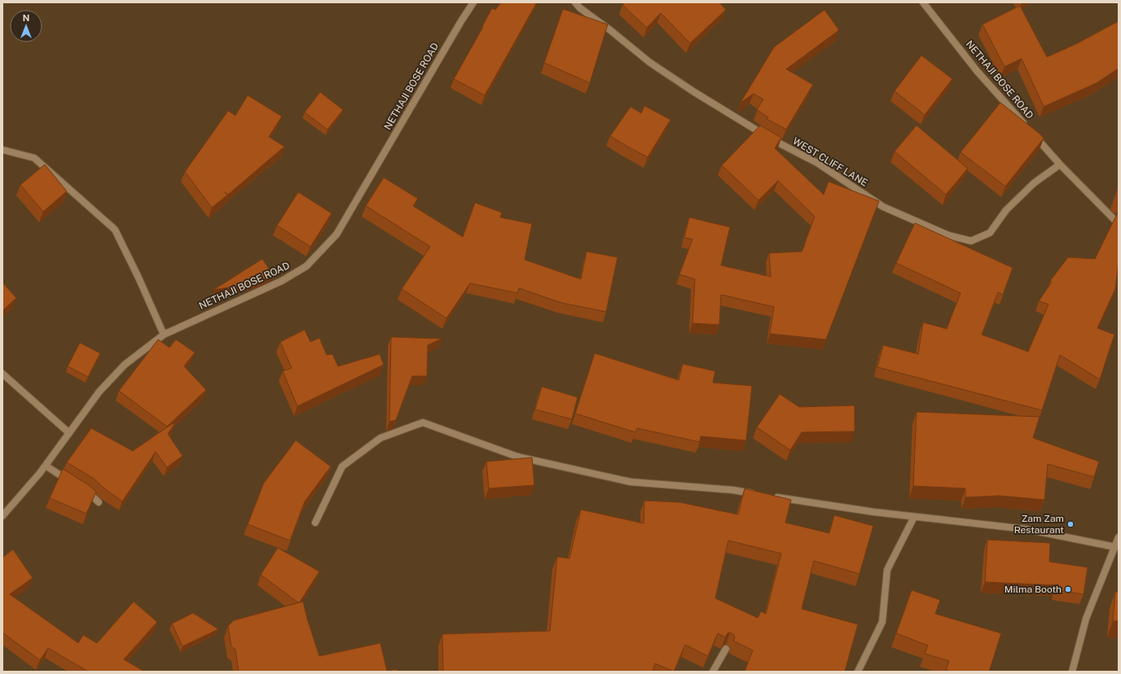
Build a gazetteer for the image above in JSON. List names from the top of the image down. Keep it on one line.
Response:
{"streets":{"street":["NETHAJI BOSE ROAD","WEST CLIFF LANE"]},"crossings":[["NETHAJI BOSE ROAD","WEST CLIFF LANE"]],"places":["Zam Zam Restaurant","Milma Booth"],"north":"top"}
